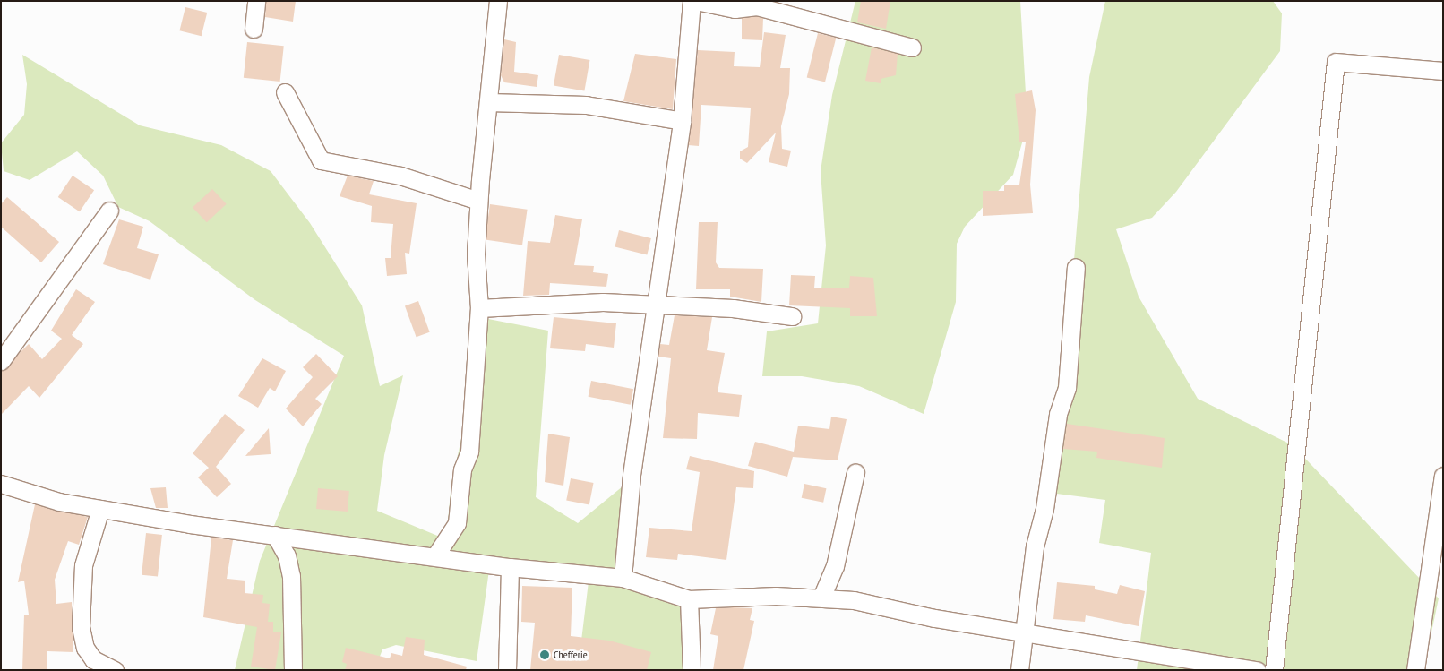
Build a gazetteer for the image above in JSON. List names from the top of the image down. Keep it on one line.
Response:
{"places":["Chefferie"]}
